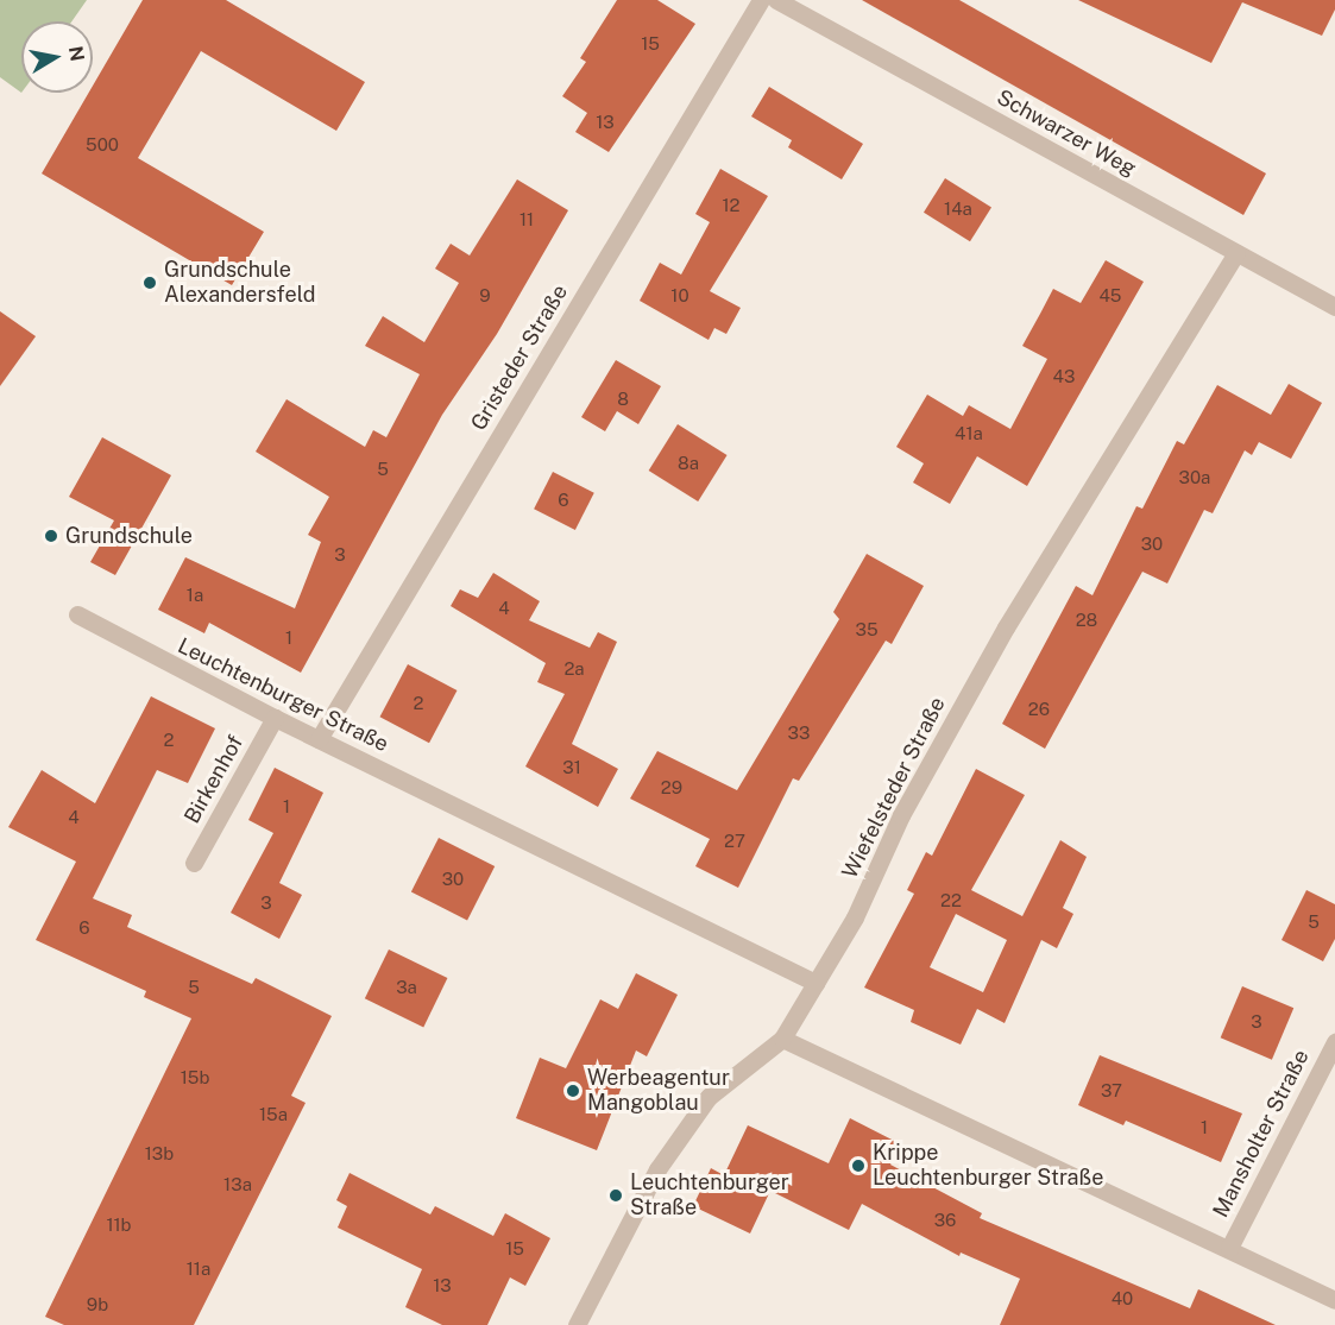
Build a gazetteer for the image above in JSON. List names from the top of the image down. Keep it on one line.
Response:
{"streets":{"street":["Schwarzer Weg","Gristeder Straße","Leuchtenburger Straße","Birkenhof","Wiefelsteder Straße","Mansholter Straße"]},"crossings":[["Schwarzer Weg","Wiefelsteder Straße"],["Gristeder Straße","Leuchtenburger Straße"],["Leuchtenburger Straße","Birkenhof"],["Leuchtenburger Straße","Wiefelsteder Straße"]],"places":["Grundschule Alexandersfeld","Grundschule","Werbeagentur Mangoblau","Krippe Leuchtenburger Straße","Leuchtenburger Straße"],"house_numbers":["15","13","500","12","14a","11","9","10","45","43","8","41a","8a","5","30a","6","30","3","1a","4","28","35","1","2a","2","26","33","2","31","29","1","4","27","30","22","3","5","6","5","3a","3","15b","37","15a","1","13b","13a","36","11b","15","11a","13","40","9b"],"north":"right"}
